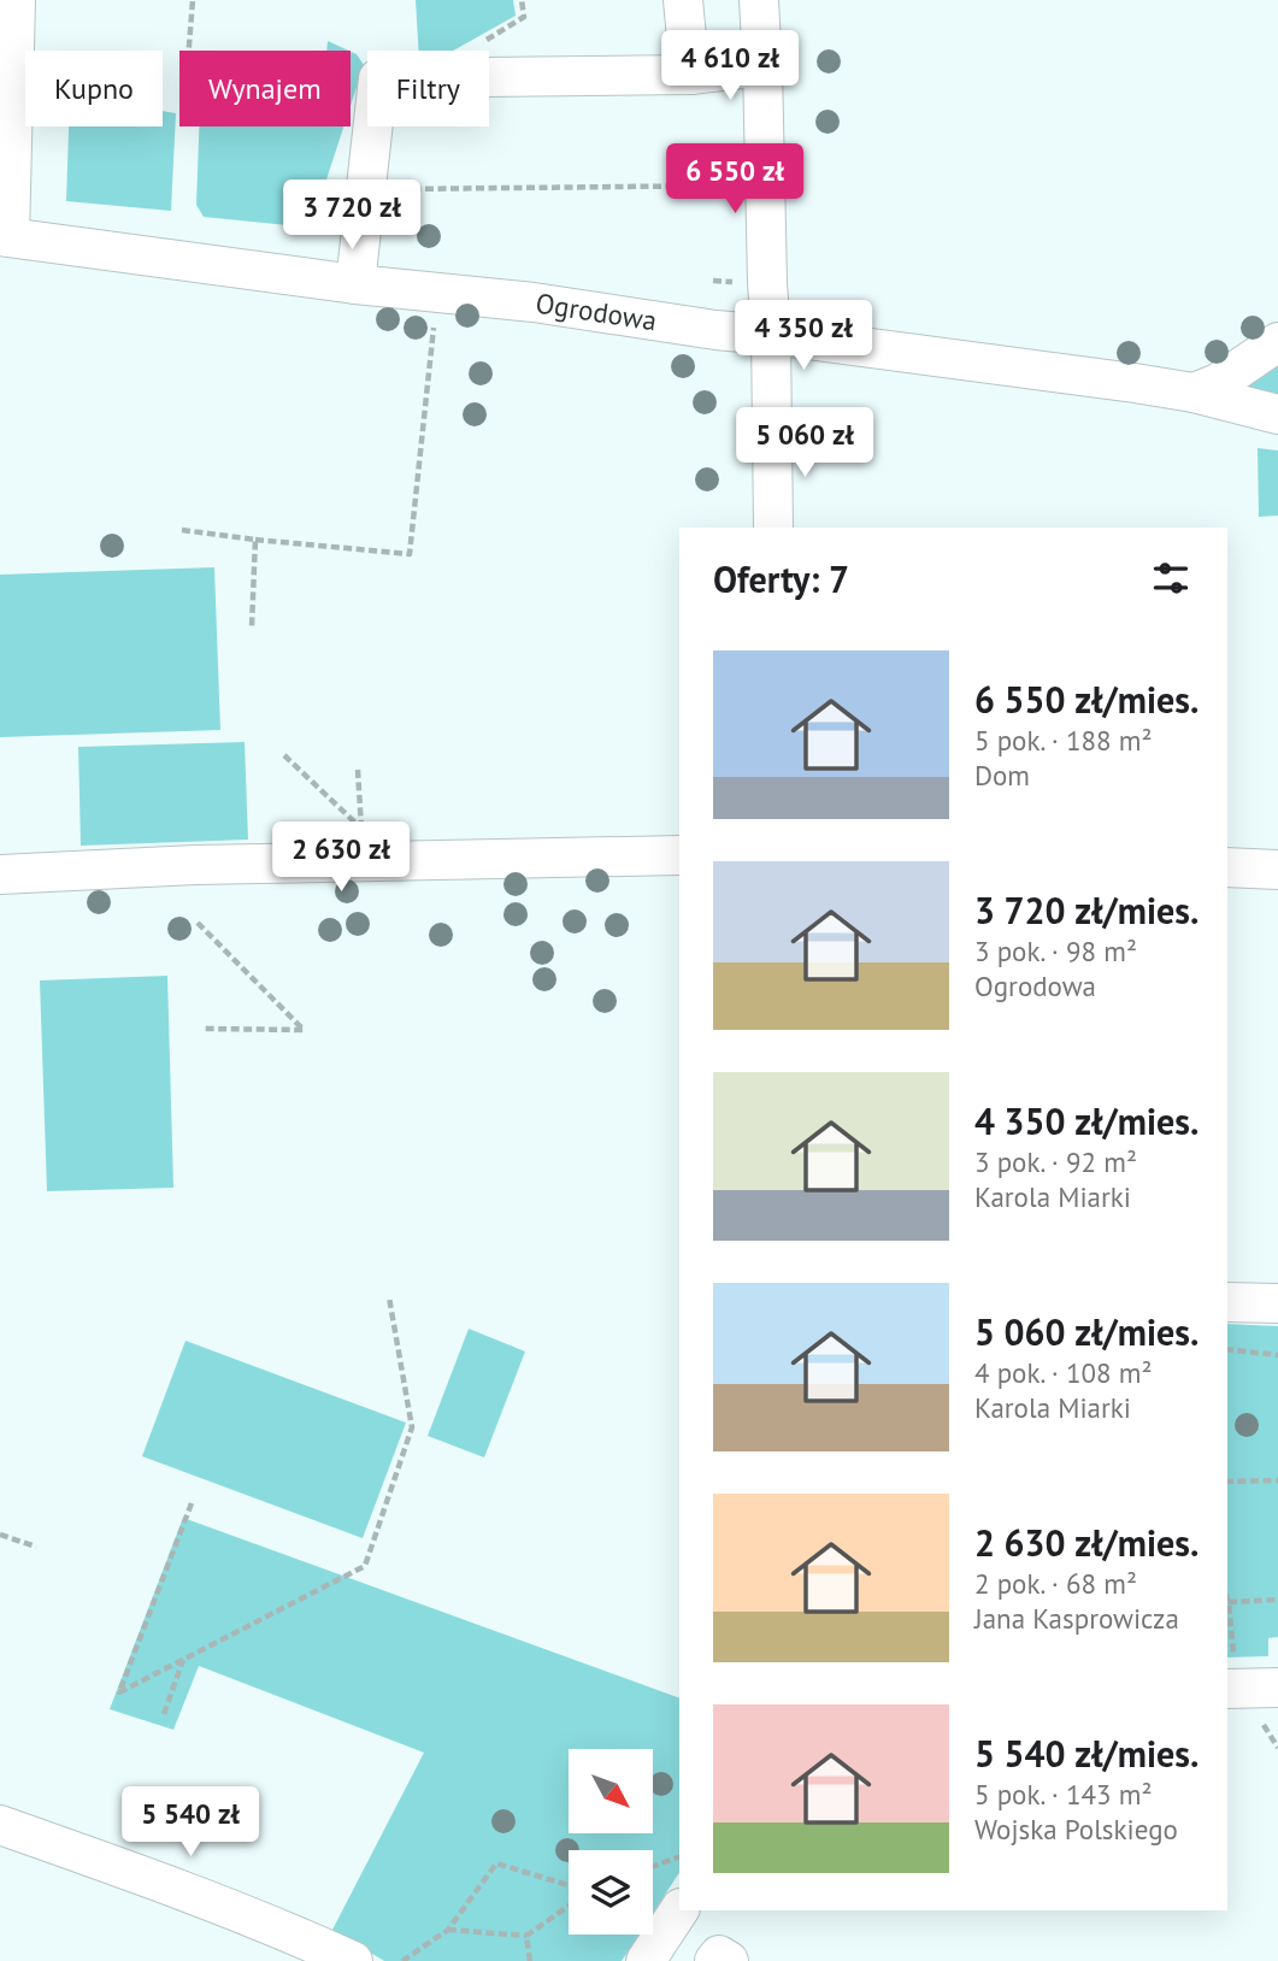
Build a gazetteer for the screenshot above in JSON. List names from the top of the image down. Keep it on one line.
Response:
{"streets":{"street":["Ogrodowa"]},"north":"bottom right","page":{"price":["4 610 zł","6 550 zł","3 720 zł","4 350 zł","5 060 zł","2 630 zł","5 540 zł"],"chip":["Kupno","Wynajem","Filtry"],"heading":"Oferty: 7","list":[{"name":"6 550 zł/mies.","note":"5 pok. · 188 m² · Dom"},{"name":"3 720 zł/mies.","note":"3 pok. · 98 m² · Ogrodowa"},{"name":"4 350 zł/mies.","note":"3 pok. · 92 m² · Karola Miarki"},{"name":"5 060 zł/mies.","note":"4 pok. · 108 m² · Karola Miarki"},{"name":"2 630 zł/mies.","note":"2 pok. · 68 m² · Jana Kasprowicza"},{"name":"5 540 zł/mies.","note":"5 pok. · 143 m² · Wojska Polskiego"}]}}
